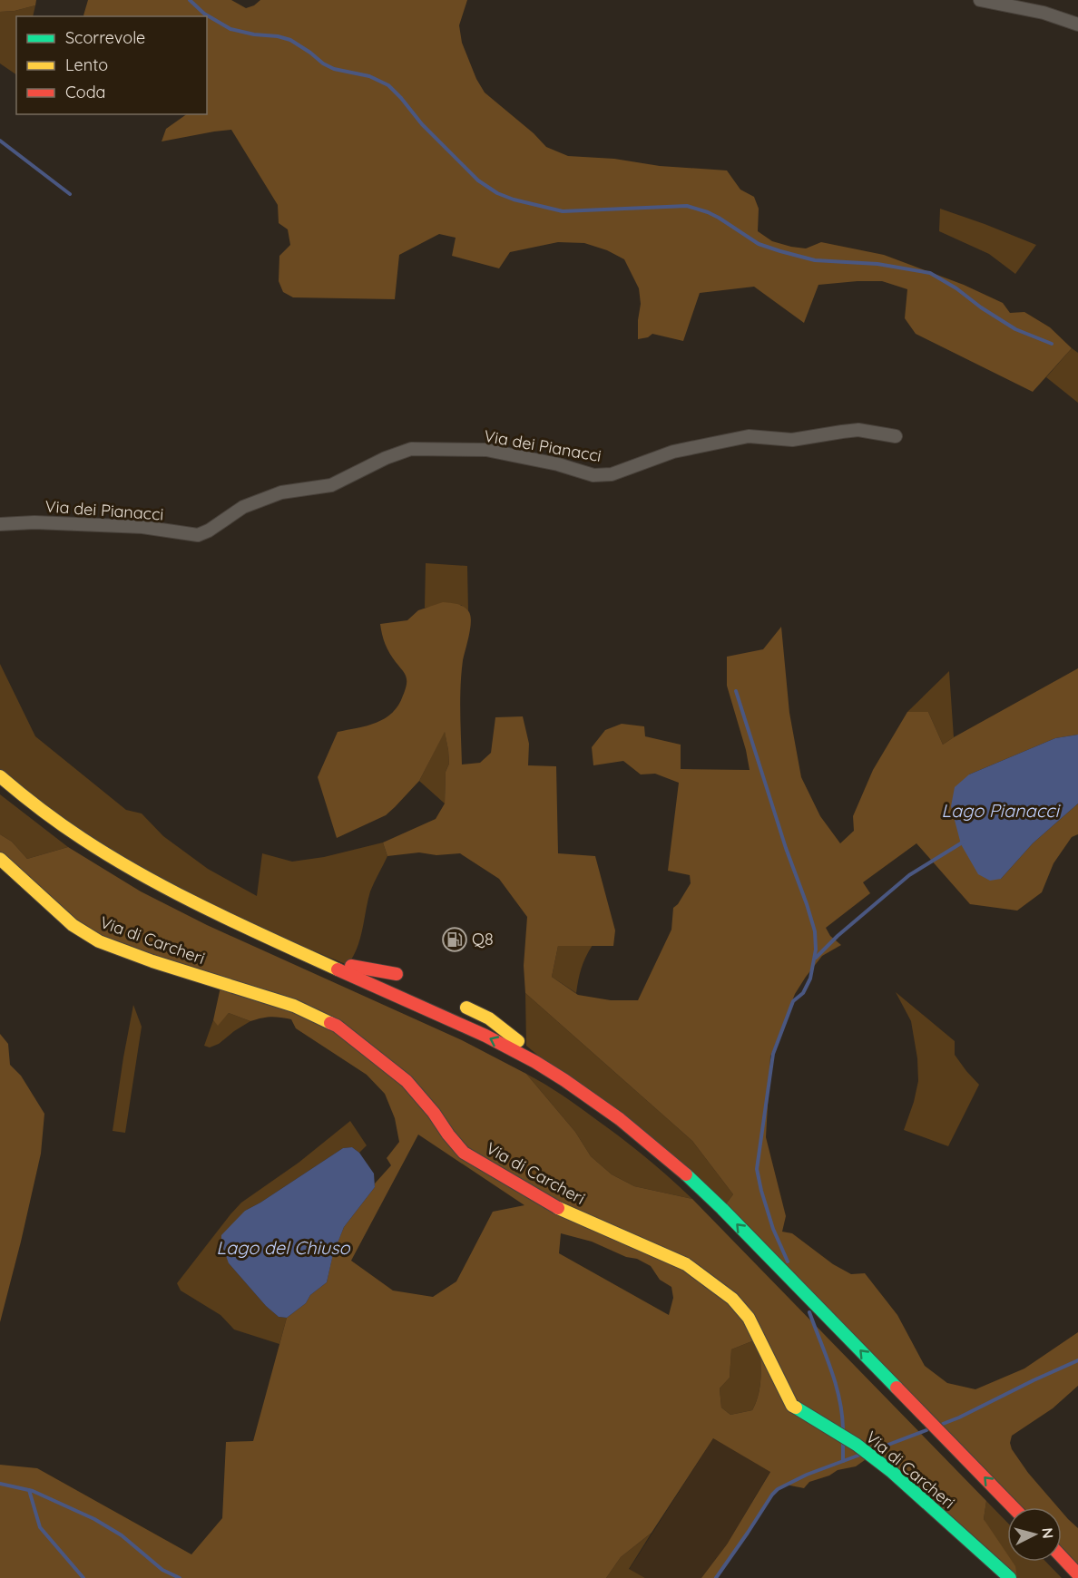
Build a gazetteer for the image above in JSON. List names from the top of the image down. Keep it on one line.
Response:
{"streets":{"main road":["Via di Carcheri"],"street":["Via dei Pianacci"]},"water":["Lago Pianacci","Lago del Chiuso"],"places":{"fuel station":["Q8"]},"legend":["Scorrevole","Lento","Coda"],"north":"right"}
